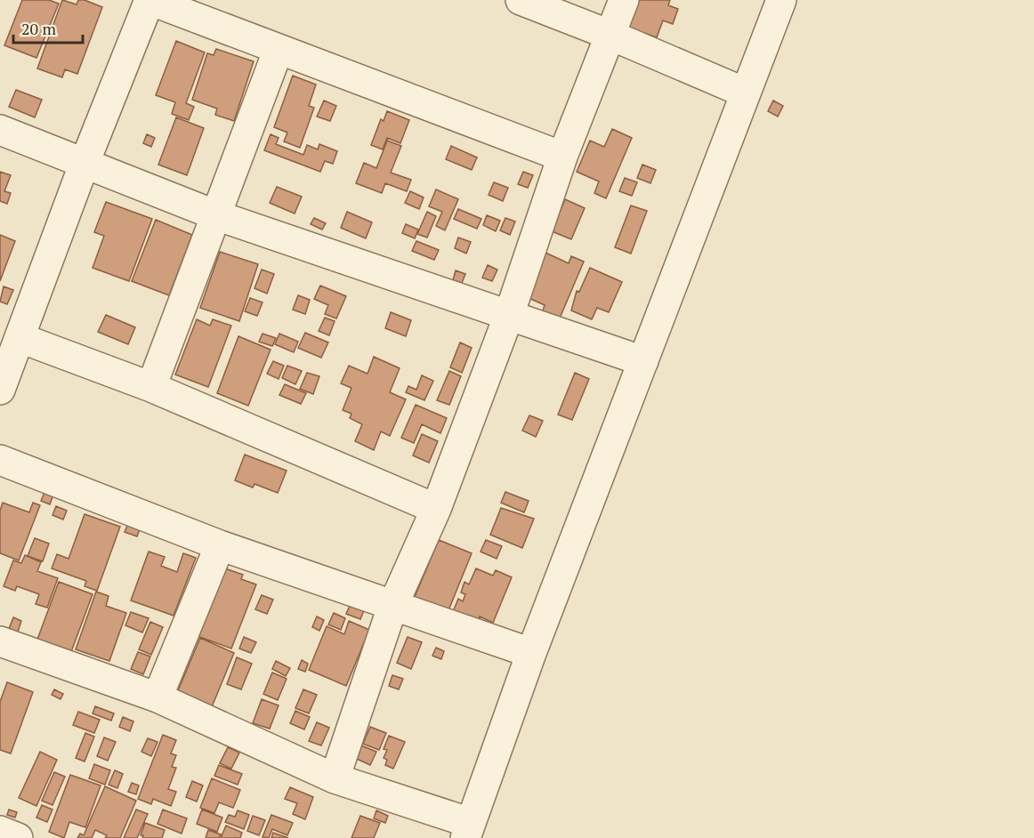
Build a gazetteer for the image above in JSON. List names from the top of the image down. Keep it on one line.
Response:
{"scale_bar":"20 m"}
